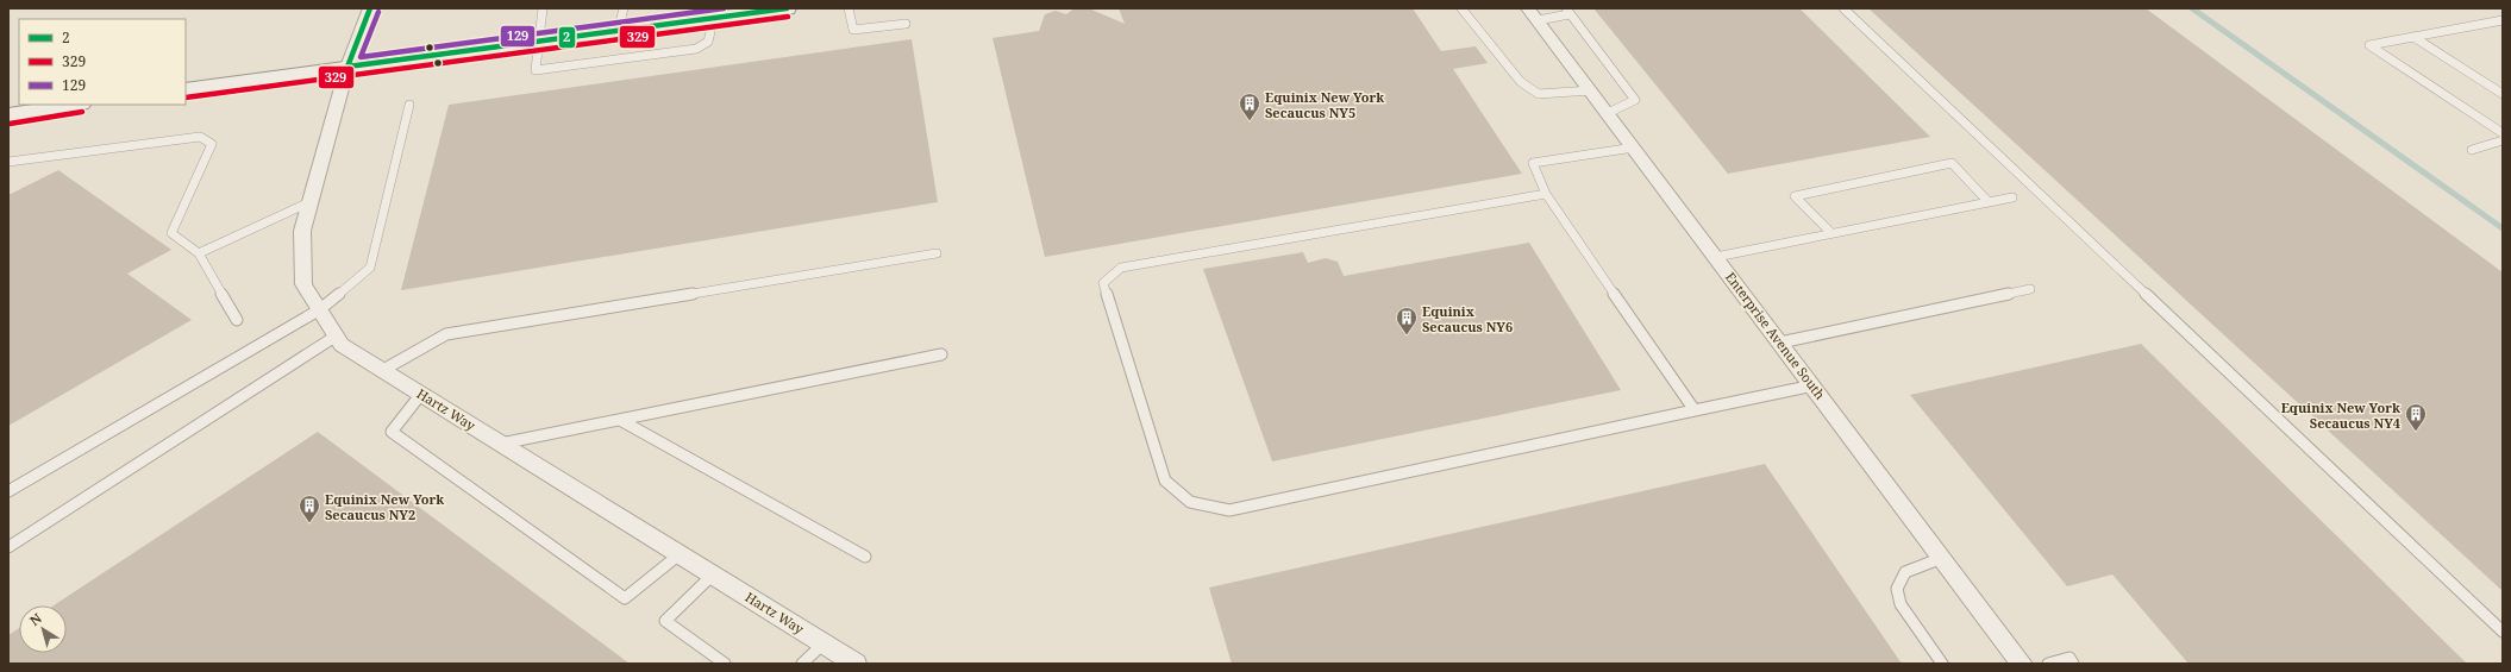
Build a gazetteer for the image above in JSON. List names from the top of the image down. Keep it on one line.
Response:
{"streets":{"street":["Enterprise Avenue South","Hartz Way"]},"places":{"building":["Equinix New York Secaucus NY5","Equinix Secaucus NY6","Equinix New York Secaucus NY4","Equinix New York Secaucus NY2"]},"lines":["transit line 2","transit line 129","transit line 329"],"legend":["2","329","129"],"north":"top left"}
